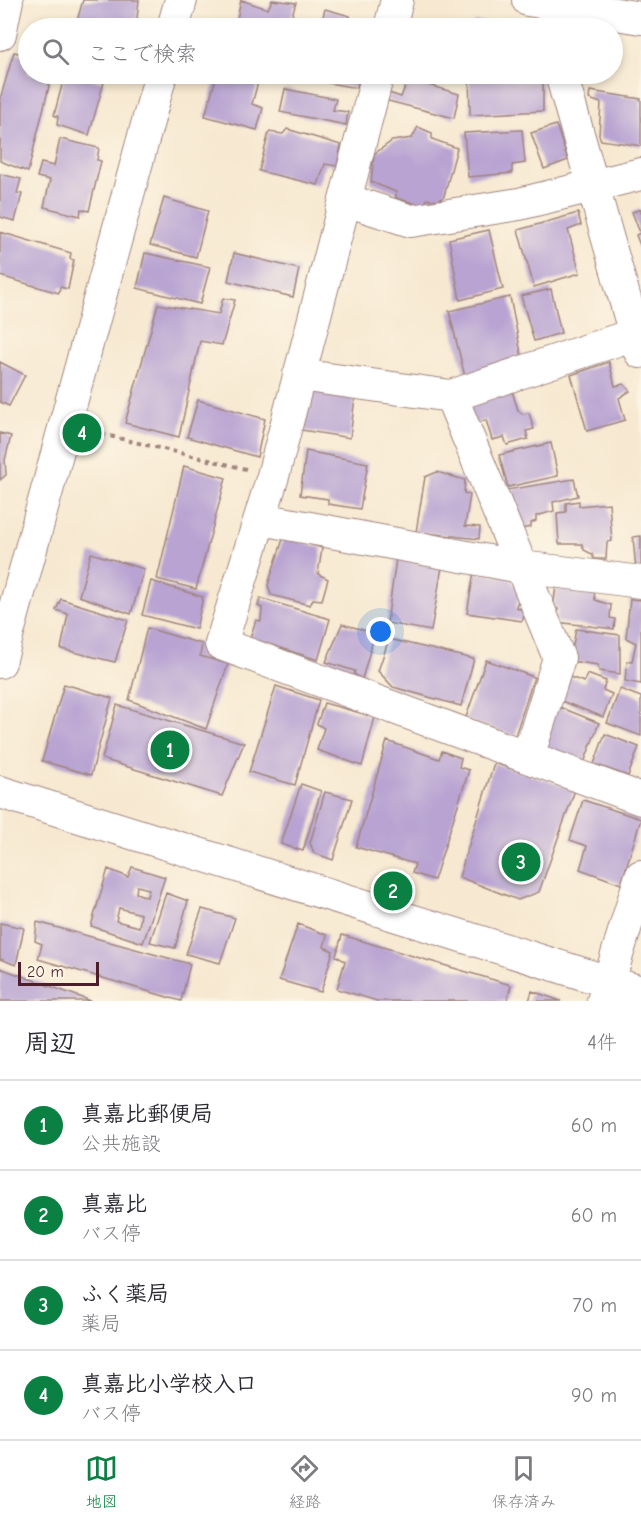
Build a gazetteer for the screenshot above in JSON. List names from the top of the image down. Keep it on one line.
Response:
{"scale_bar":"20 m","page":{"search":"ここで検索","pins":["4","1","3","2"],"scale":"20 m","heading":["周辺","4件"],"list":[{"mark":"1","name":"真嘉比郵便局","note":"公共施設","value":"60 m"},{"mark":"2","name":"真嘉比","note":"バス停","value":"60 m"},{"mark":"3","name":"ふく薬局","note":"薬局","value":"70 m"},{"mark":"4","name":"真嘉比小学校入口","note":"バス停","value":"90 m"}],"nav":["地図","経路","保存済み"]}}
